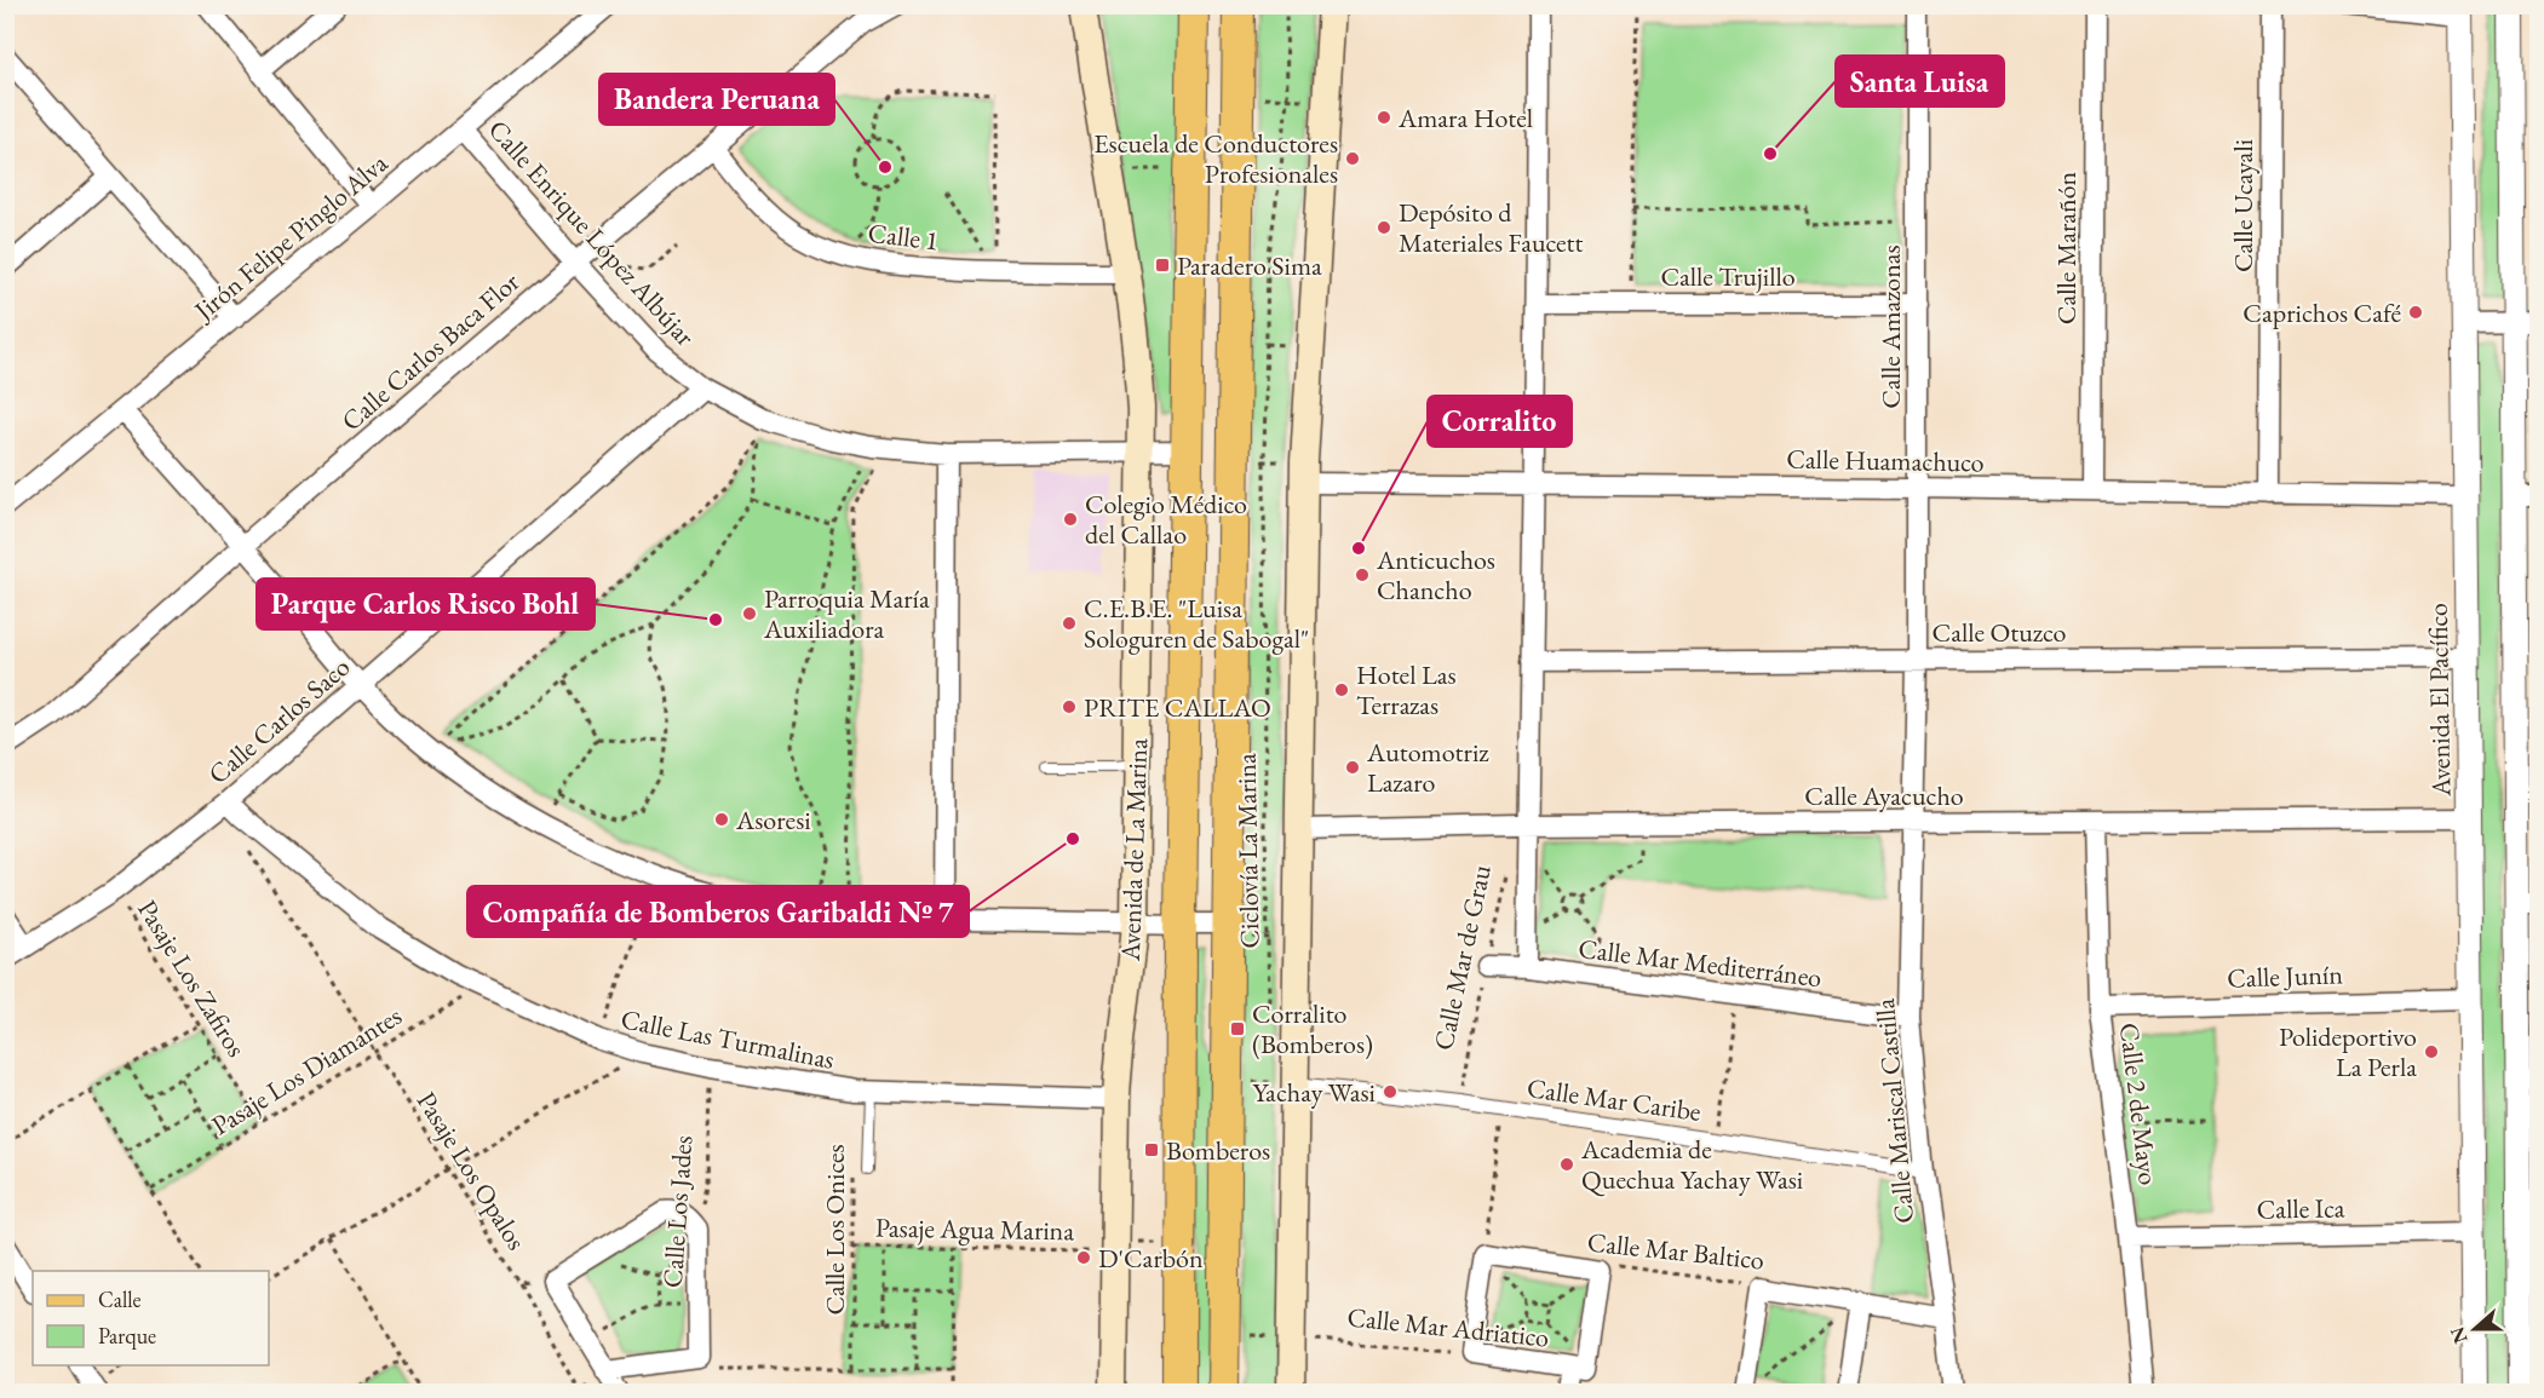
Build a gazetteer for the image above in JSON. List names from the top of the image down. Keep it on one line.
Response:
{"streets":{"main road":["Avenida de La Marina"],"street":["Calle Ucayali","Calle Enrique López Albújar","Jirón Felipe Pinglo Alva","Calle 1","Calle Marañón","Calle Trujillo","Calle Amazonas","Calle Carlos Baca Flor","Calle Huamachuco","Calle Otuzco","Avenida El Pacífico","Calle Carlos Saco","Calle Ayacucho","Calle Mar Mediterráneo","Calle Junín","Calle Las Turmalinas","Calle Mar Caribe","Calle 2 de Mayo","Calle Mariscal Castilla","Calle Ica","Calle Los Jades","Calle Mar Baltico","Calle Mar Adriatico"],"path":["Ciclovía La Marina","Calle Mar de Grau","Pasaje Los Zafiros","Pasaje Los Diamantes","Pasaje Los Opalos","Pasaje Agua Marina","Calle Los Onices"]},"crossings":[["Calle Ucayali","Calle Huamachuco"],["Calle Enrique López Albújar","Jirón Felipe Pinglo Alva"],["Calle Enrique López Albújar","Calle Carlos Baca Flor"],["Calle Enrique López Albújar","Calle Carlos Saco"],["Calle Enrique López Albújar","Avenida de La Marina"],["Calle 1","Calle Carlos Baca Flor"],["Calle 1","Avenida de La Marina"],["Calle Marañón","Calle Huamachuco"],["Calle Trujillo","Calle Amazonas"],["Calle Amazonas","Calle Huamachuco"],["Calle Amazonas","Calle Otuzco"],["Calle Amazonas","Calle Ayacucho"],["Calle Amazonas","Calle Mariscal Castilla"],["Calle Huamachuco","Avenida El Pacífico"],["Calle Otuzco","Avenida El Pacífico"],["Avenida El Pacífico","Calle Ayacucho"],["Avenida El Pacífico","Calle Junín"],["Avenida El Pacífico","Calle Ica"],["Calle Carlos Saco","Pasaje Los Zafiros"],["Calle Carlos Saco","Calle Las Turmalinas"],["Calle Ayacucho","Calle 2 de Mayo"],["Calle Ayacucho","Calle Mariscal Castilla"],["Avenida de La Marina","Calle Las Turmalinas"],["Avenida de La Marina","Pasaje Agua Marina"],["Calle Mar de Grau","Calle Mar Mediterráneo"],["Calle Mar de Grau","Calle Mar Caribe"],["Calle Mar Mediterráneo","Calle Mariscal Castilla"],["Calle Junín","Calle 2 de Mayo"],["Pasaje Los Zafiros","Pasaje Los Diamantes"],["Calle Las Turmalinas","Pasaje Los Diamantes"],["Calle Las Turmalinas","Pasaje Los Opalos"],["Calle Las Turmalinas","Calle Los Jades"],["Pasaje Los Diamantes","Pasaje Los Opalos"],["Calle Mar Caribe","Calle Mariscal Castilla"],["Calle 2 de Mayo","Calle Ica"],["Calle Mariscal Castilla","Calle Mar Baltico"],["Pasaje Agua Marina","Calle Los Onices"]],"places":{"other":["Amara Hotel","Santa Luisa","Escuela de Conductores Profesionales","Bandera Peruana","Depósito d Materiales Faucett","Caprichos Café","Colegio Médico del Callao","Corralito","Anticuchos Chancho","Parroquia María Auxiliadora","Parque Carlos Risco Bohl","C.E.B.E. \"Luisa Sologuren de Sabogal\"","Hotel Las Terrazas","PRITE CALLAO","Automotriz Lazaro","Asoresi","Compañía de Bomberos Garibaldi Nº 7","Polideportivo La Perla","Yachay Wasi","Academia de Quechua Yachay Wasi","D'Carbón"],"transit":["Paradero Sima","Corralito (Bomberos)","Bomberos"]},"legend":["Calle","Parque"],"north":"left"}
